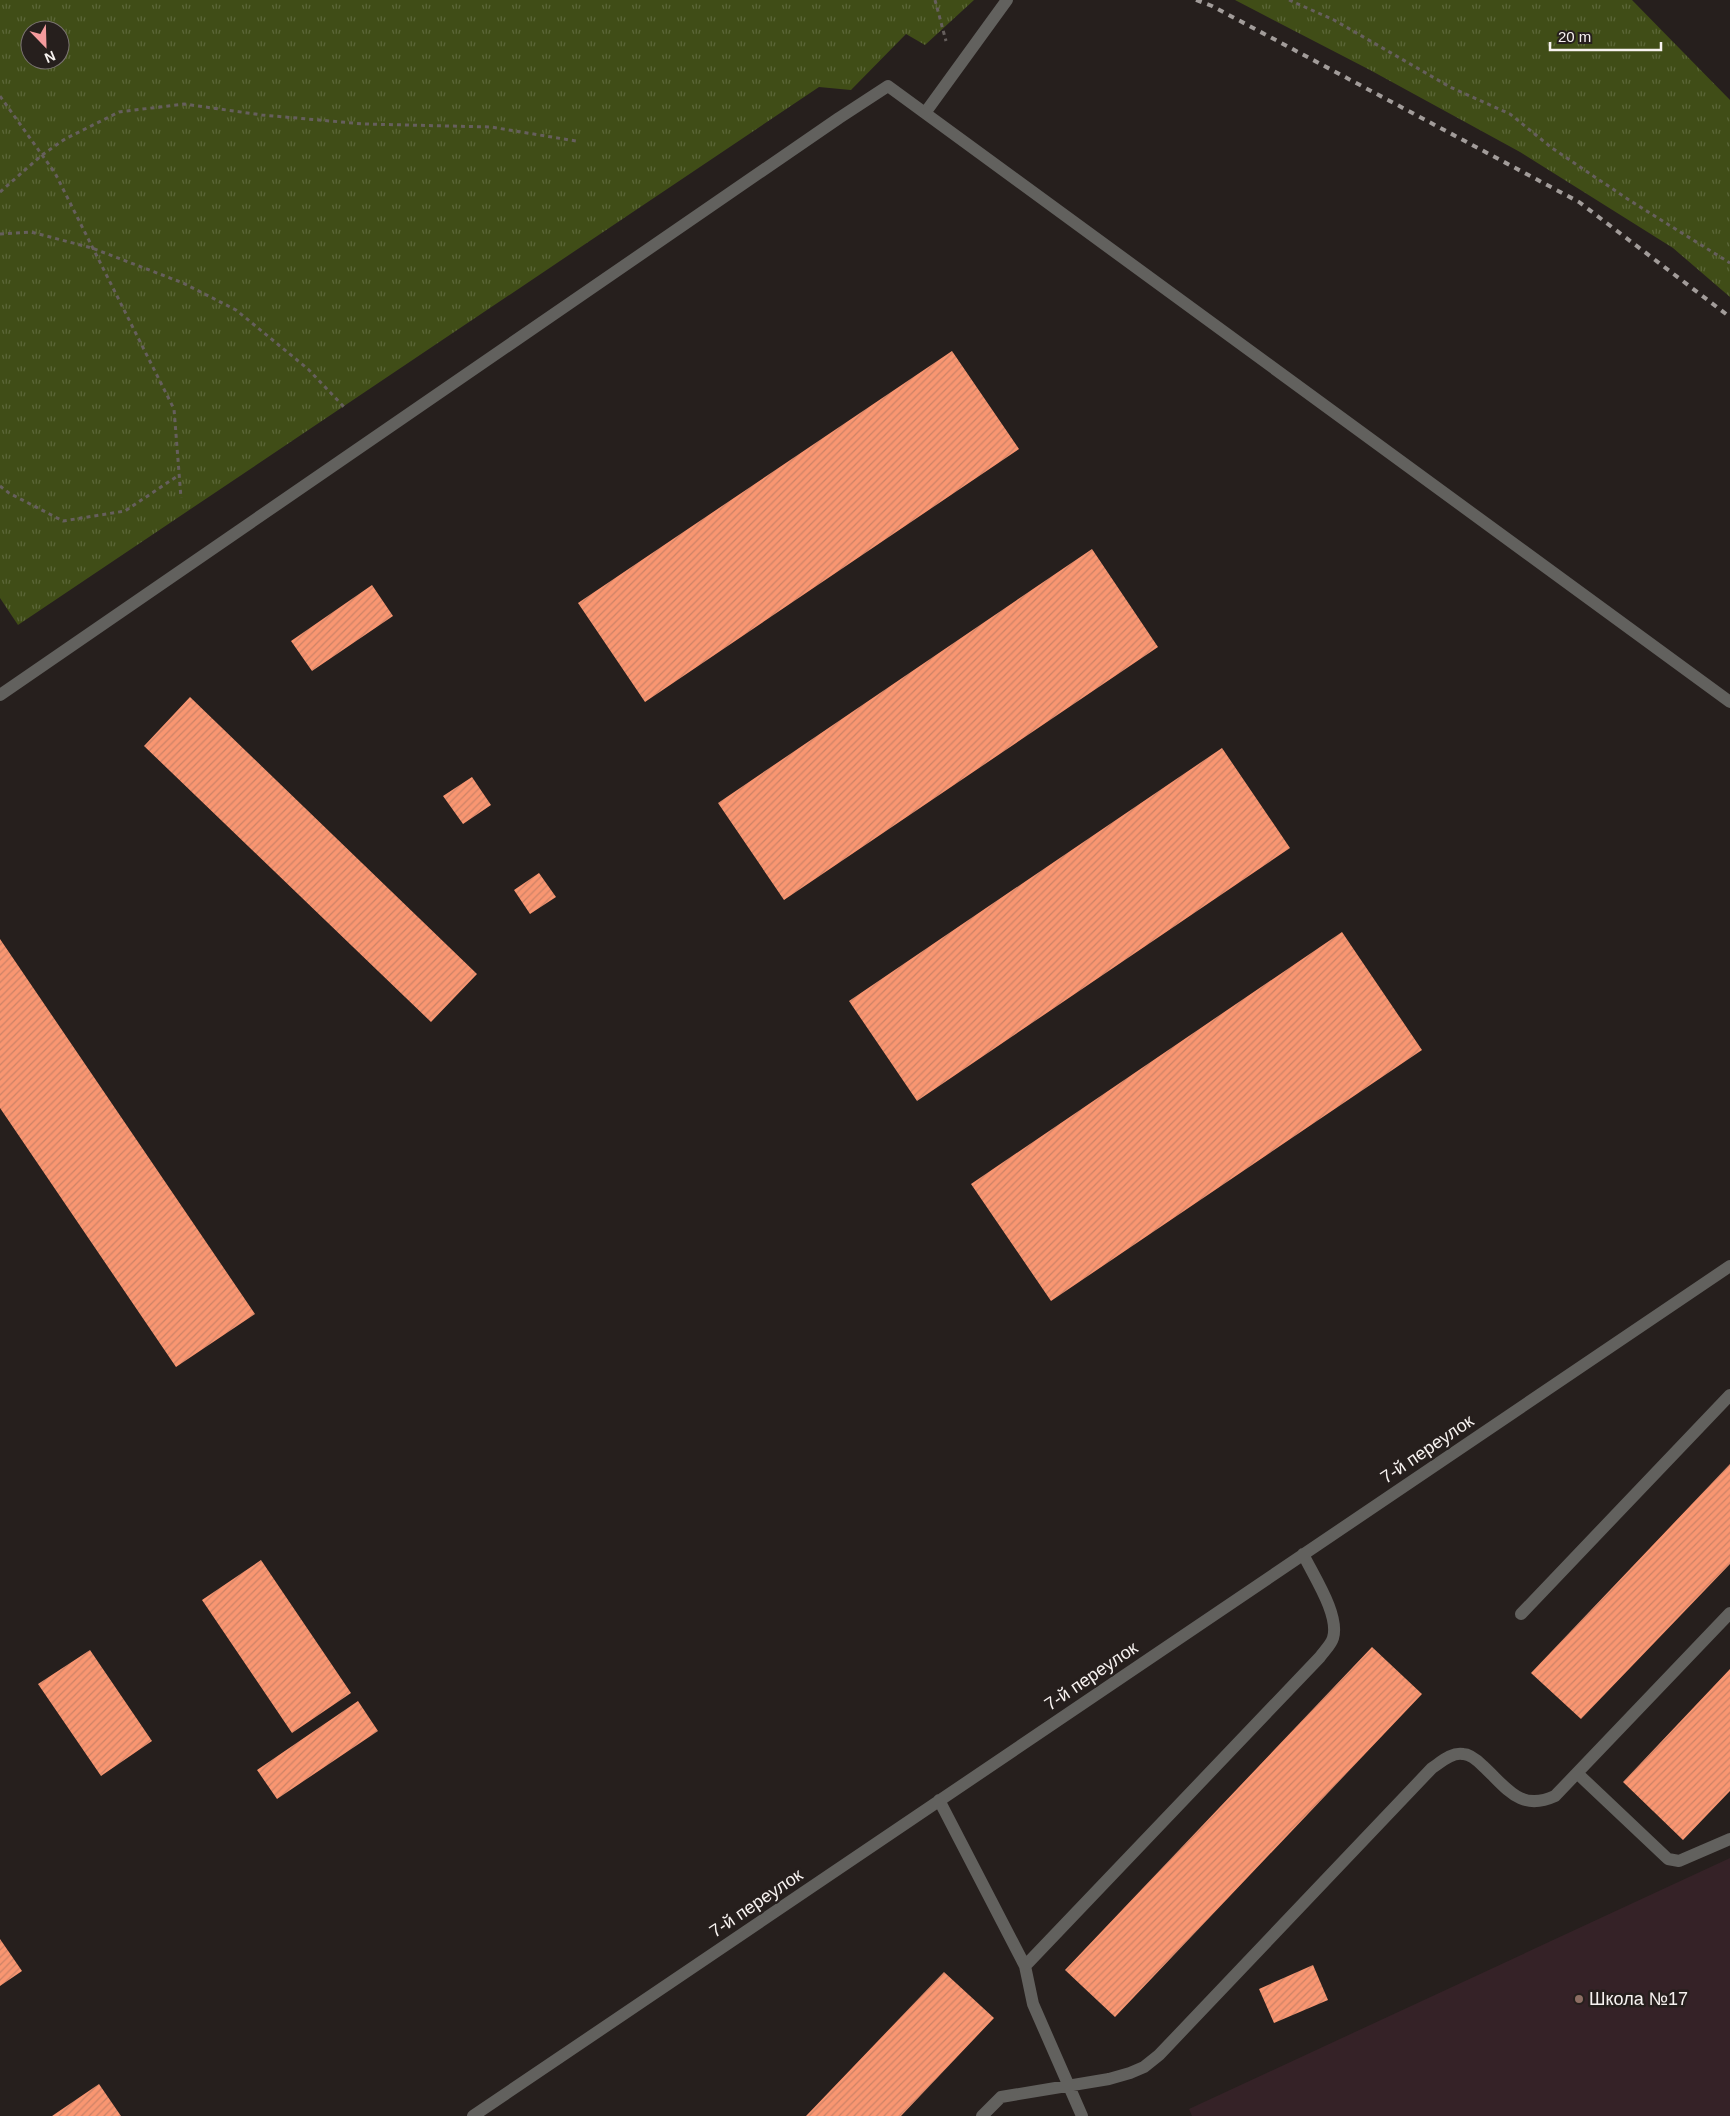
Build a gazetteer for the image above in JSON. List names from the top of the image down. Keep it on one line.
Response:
{"streets":{"street":["7-й переулок"]},"places":["Школа №17"],"scale_bar":"20 m","north":"bottom right"}
